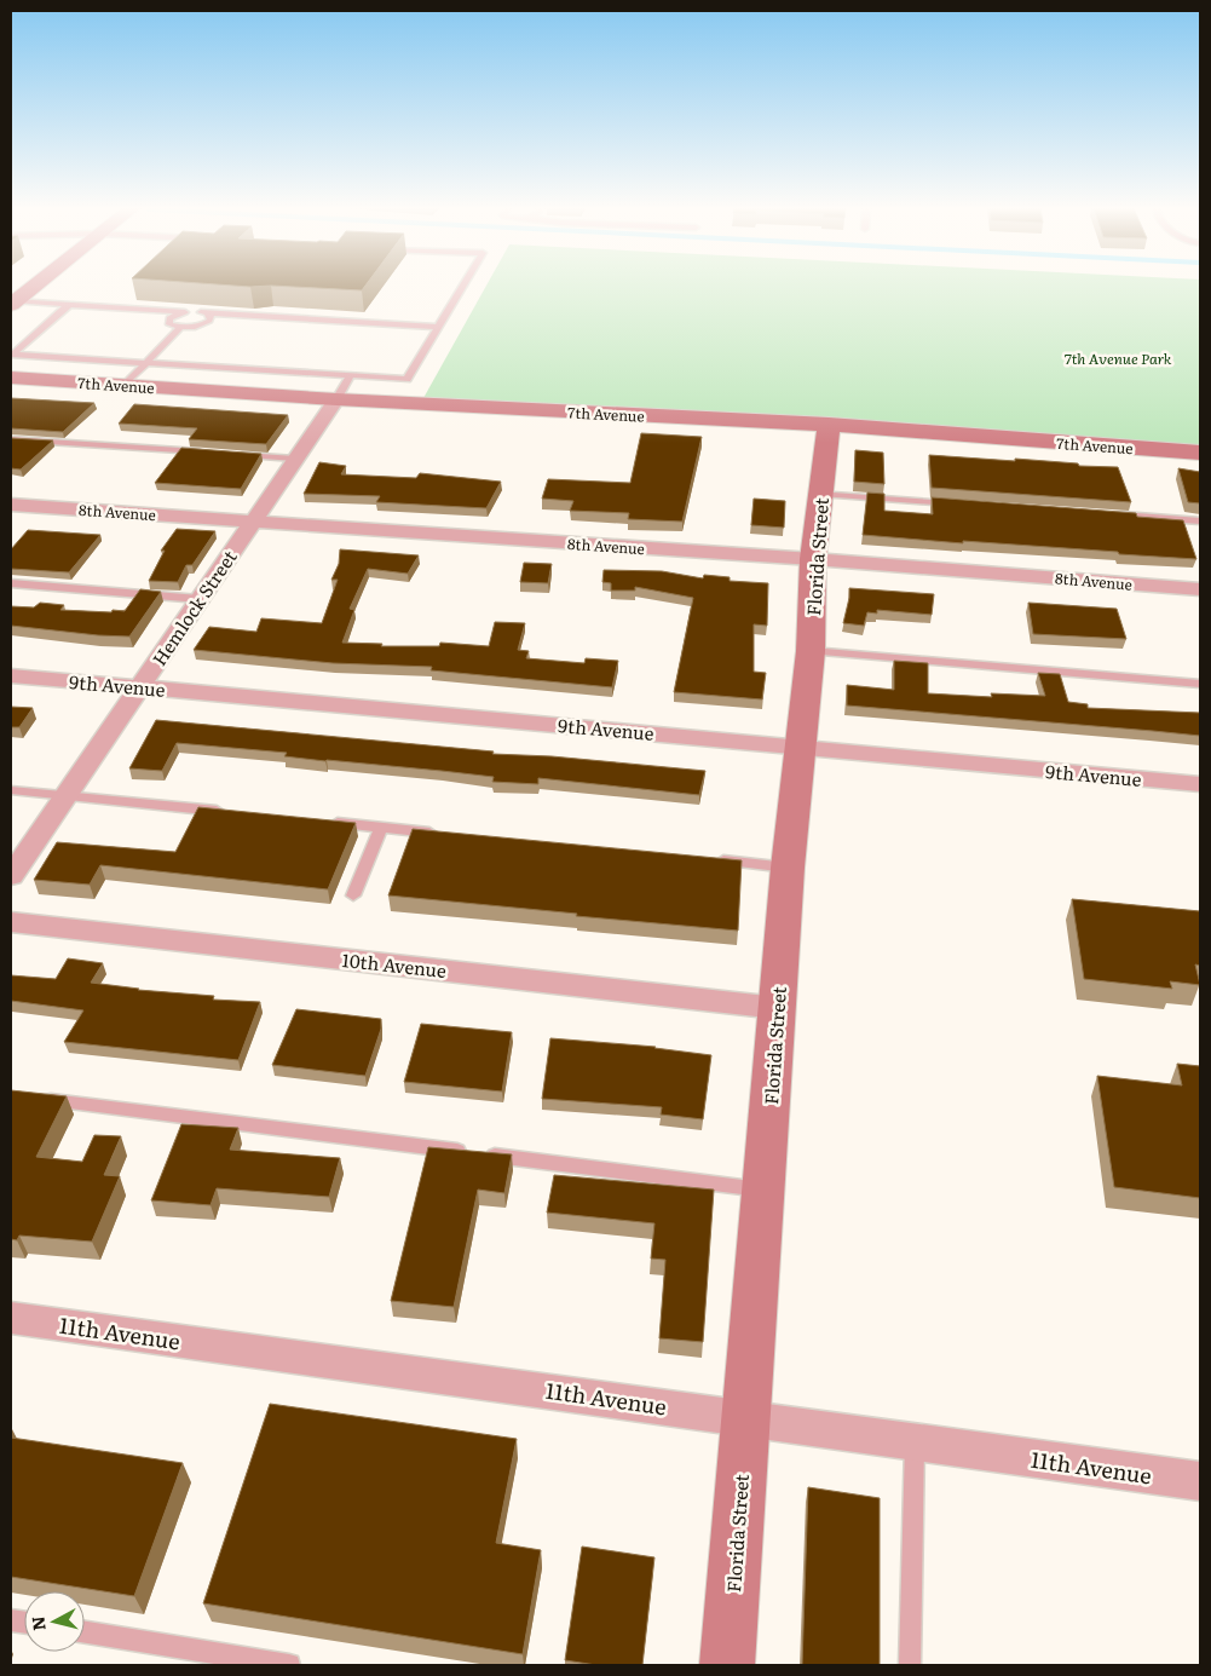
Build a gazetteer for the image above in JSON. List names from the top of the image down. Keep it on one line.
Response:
{"streets":{"street":["7th Avenue","8th Avenue","Florida Street","Hemlock Street","9th Avenue","10th Avenue","11th Avenue"]},"crossings":[["7th Avenue","Florida Street"],["7th Avenue","Hemlock Street"],["8th Avenue","Florida Street"],["8th Avenue","Hemlock Street"],["Florida Street","9th Avenue"],["Florida Street","10th Avenue"],["Florida Street","11th Avenue"],["Hemlock Street","9th Avenue"]],"parks":["7th Avenue Park"],"north":"left"}
